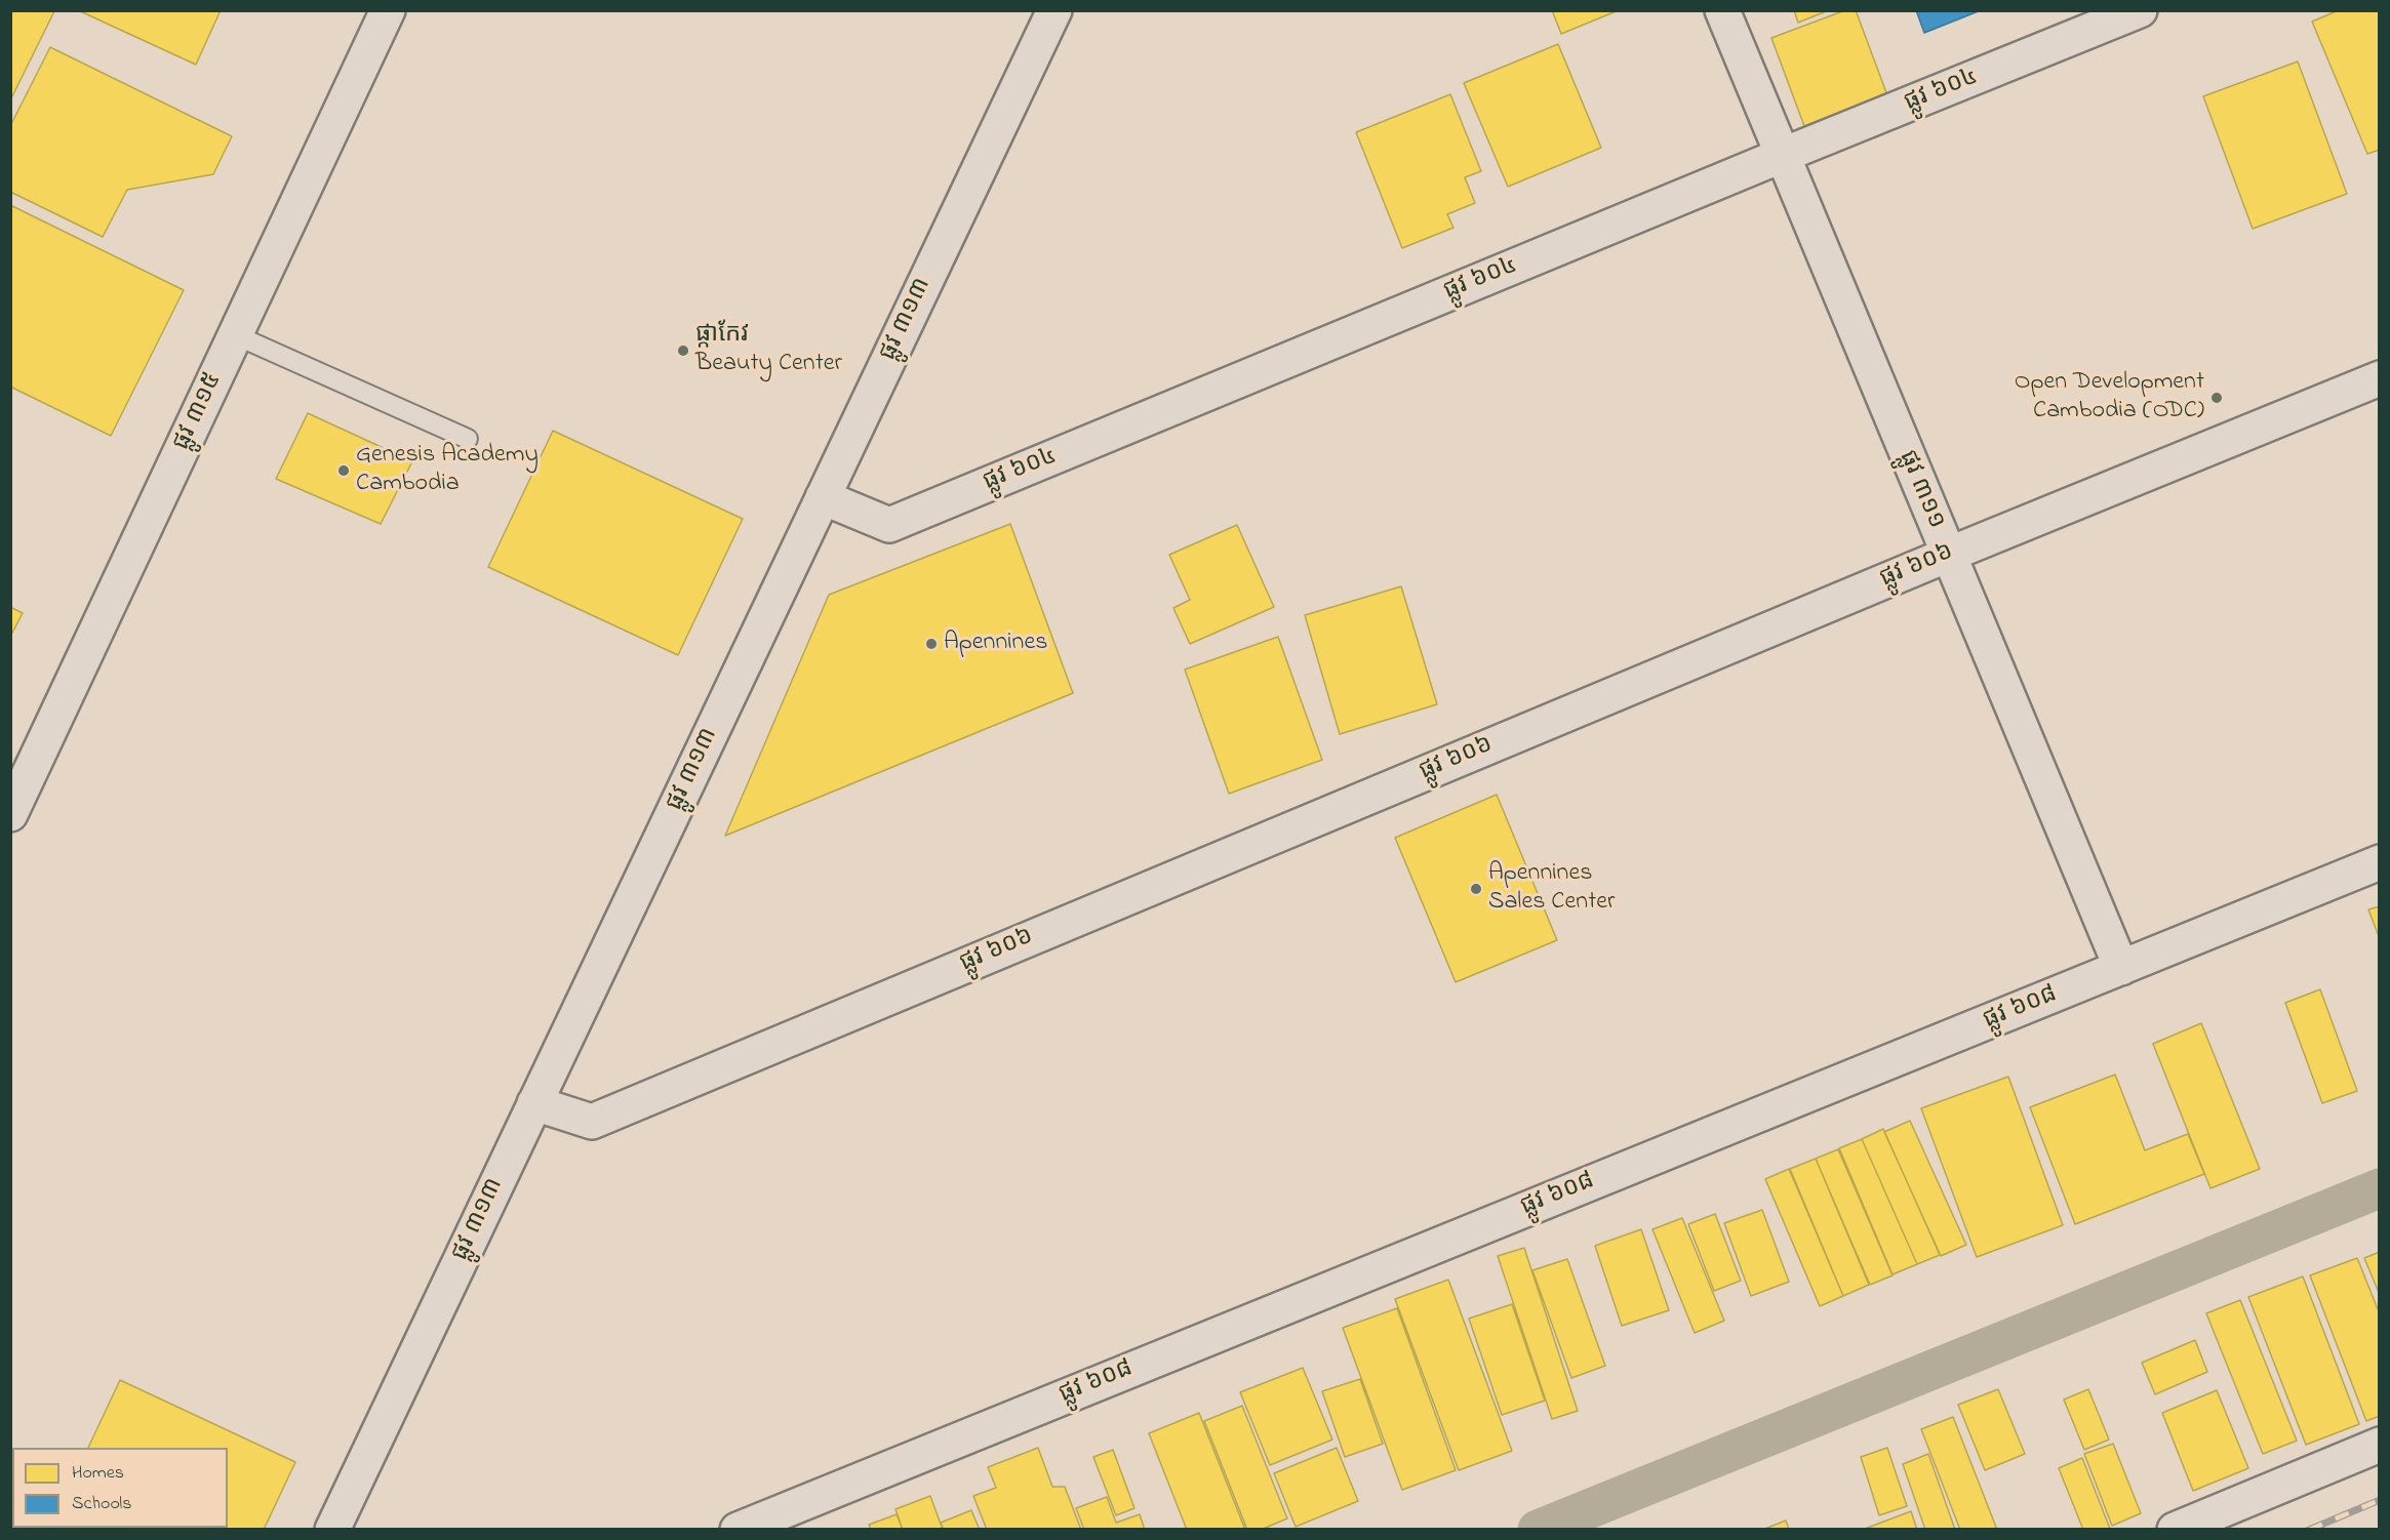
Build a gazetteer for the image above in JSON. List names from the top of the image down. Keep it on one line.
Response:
{"streets":{"street":["ផ្លូវ ៦០៤","ផ្លូវ ៣១៣","ផ្លូវ ៣១៥","ផ្លូវ ៣១១","ផ្លូវ ៦០៦","ផ្លូវ ៦០៨"]},"crossings":[["ផ្លូវ ៦០៤","ផ្លូវ ៣១៣"],["ផ្លូវ ៦០៤","ផ្លូវ ៣១១"],["ផ្លូវ ៣១៣","ផ្លូវ ៦០៦"],["ផ្លូវ ៣១១","ផ្លូវ ៦០៦"],["ផ្លូវ ៣១១","ផ្លូវ ៦០៨"]],"places":["ផ្កាកែវ Beauty Center","Open Development Cambodia (ODC)","Genesis Academy Cambodia","Apennines","Apennines Sales Center"],"legend":["Homes","Schools"]}
